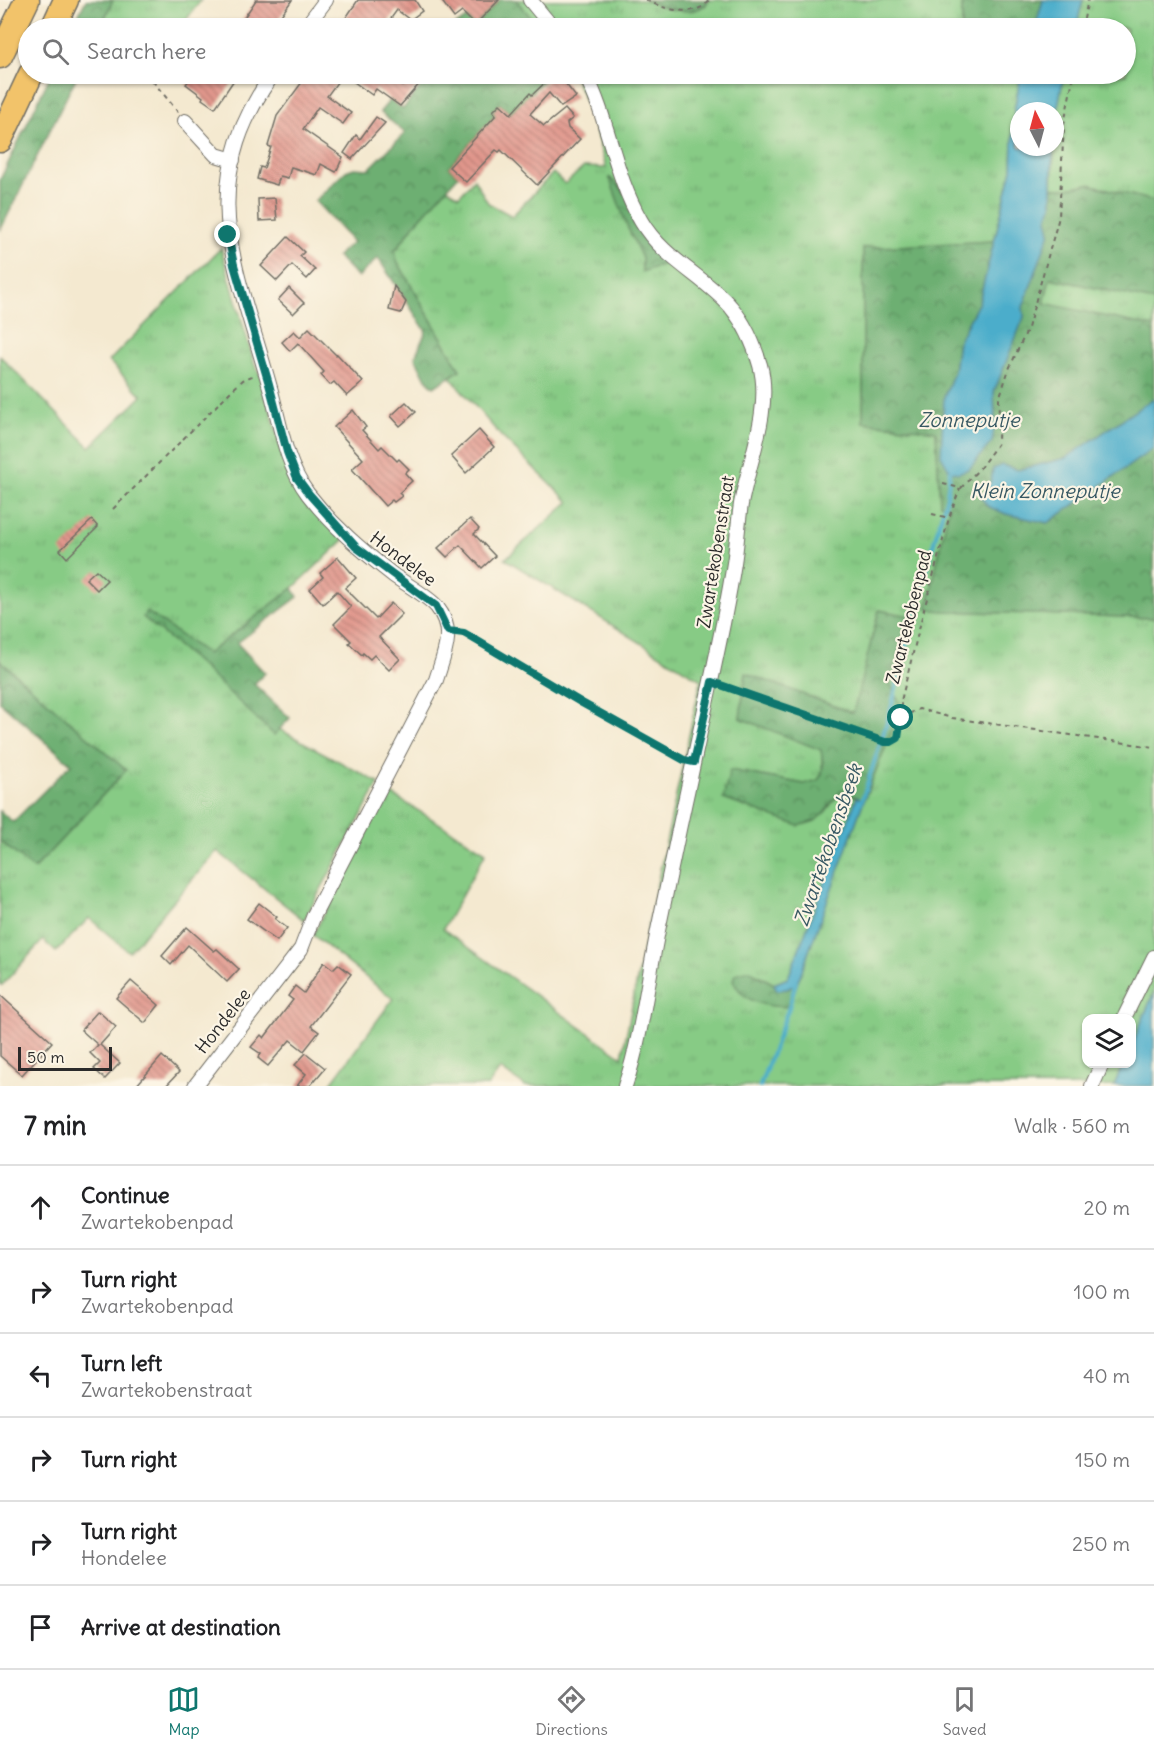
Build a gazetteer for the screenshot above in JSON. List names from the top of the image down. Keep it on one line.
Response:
{"streets":{"street":["Zwartekobenstraat","Hondelee"],"path":["Zwartekobenpad"]},"crossings":[["Zwartekobenstraat","Zwartekobenpad"]],"water":["Zonneputje","Klein Zonneputje","Zwartekobensbeek"],"scale_bar":"50 m","north":"top","page":{"search":"Search here","scale":"50 m","heading":["7 min","Walk · 560 m"],"list":[["Continue","Zwartekobenpad","20 m"],["Turn right","Zwartekobenpad","100 m"],["Turn left","Zwartekobenstraat","40 m"],["Turn right","150 m"],["Turn right","Hondelee","250 m"],"Arrive at destination"],"nav":["Map","Directions","Saved"]}}
